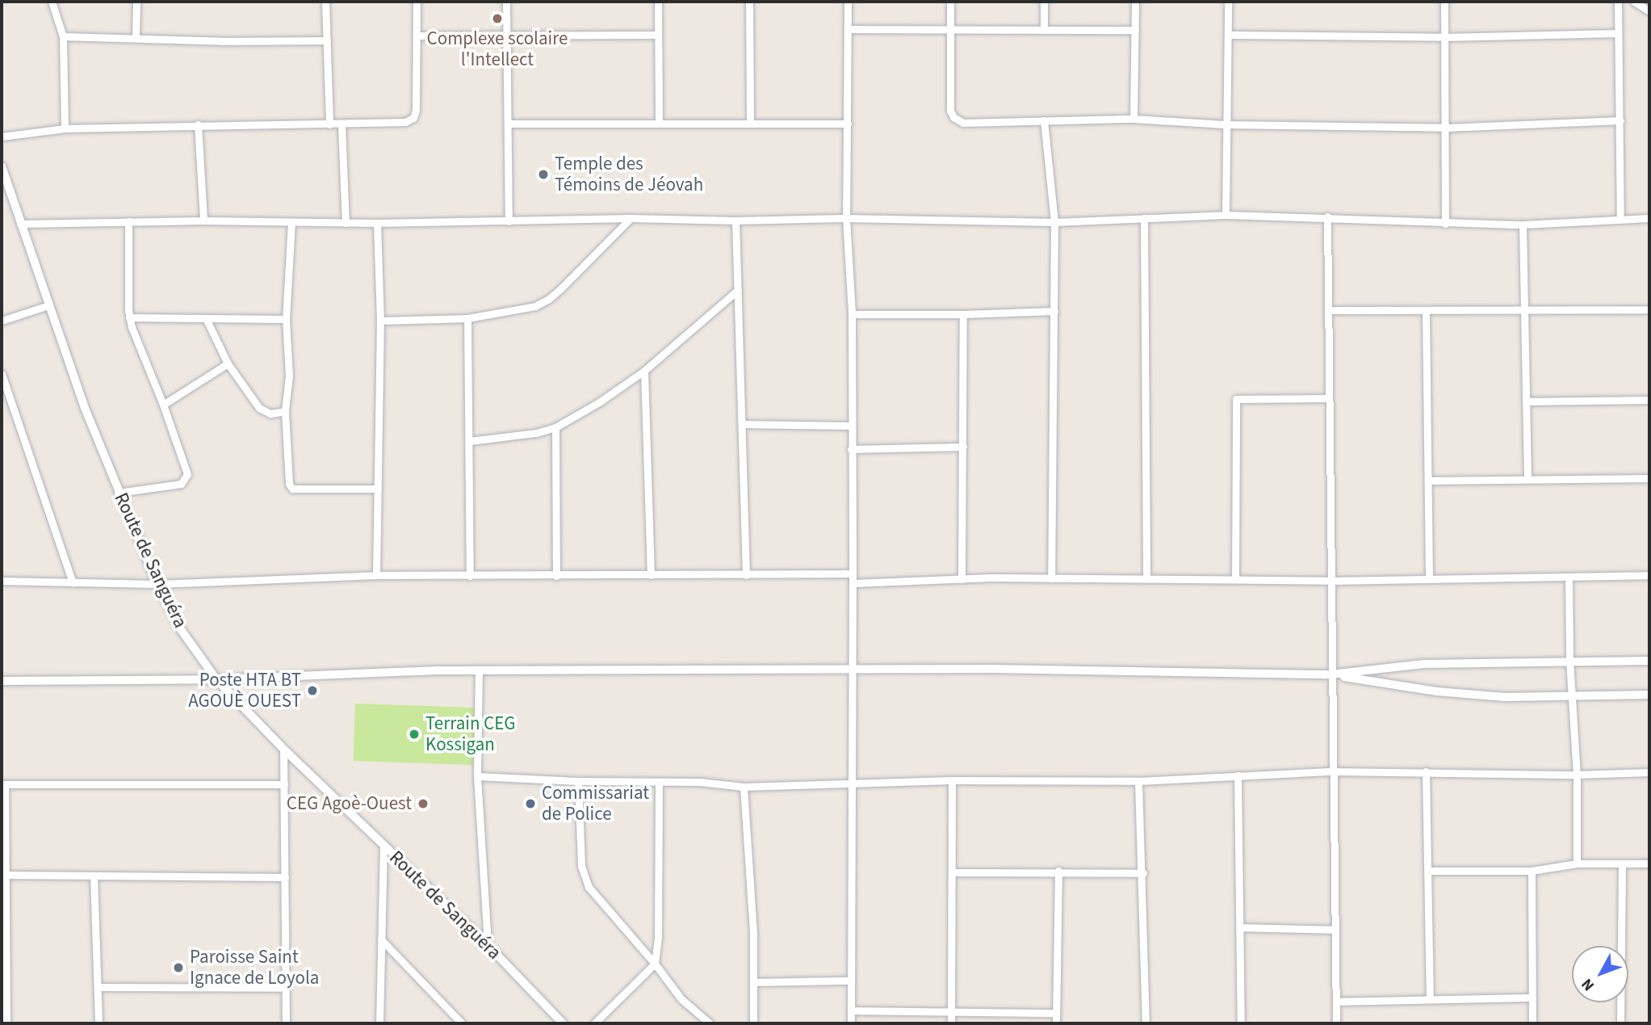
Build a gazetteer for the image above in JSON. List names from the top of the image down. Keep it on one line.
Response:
{"streets":{"street":["Route de Sanguéra"]},"places":["Complexe scolaire l'Intellect","Temple des Témoins de Jéovah","Poste HTA BT AGOUÈ OUEST","Terrain CEG Kossigan","CEG Agoè-Ouest","Commissariat de Police","Paroisse Saint Ignace de Loyola"],"north":"bottom left"}
